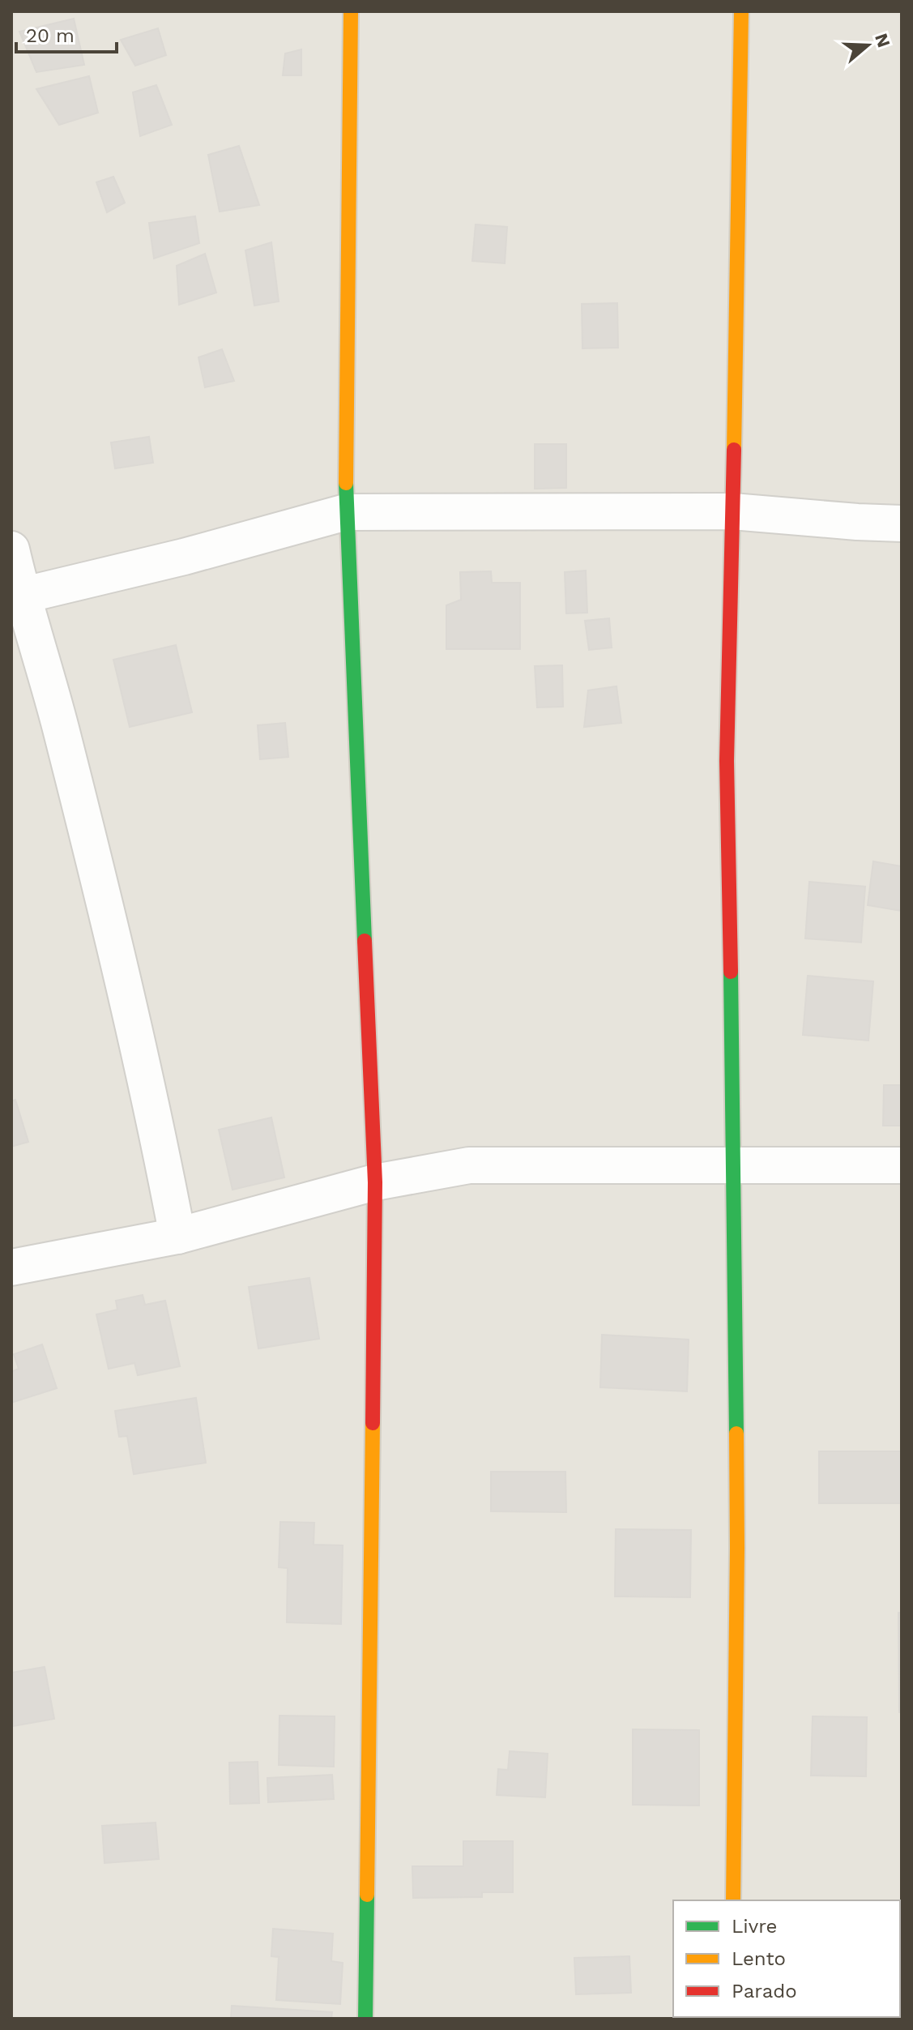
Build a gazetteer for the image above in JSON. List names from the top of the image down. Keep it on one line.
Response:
{"legend":["Livre","Lento","Parado"],"scale_bar":"20 m","north":"right"}
